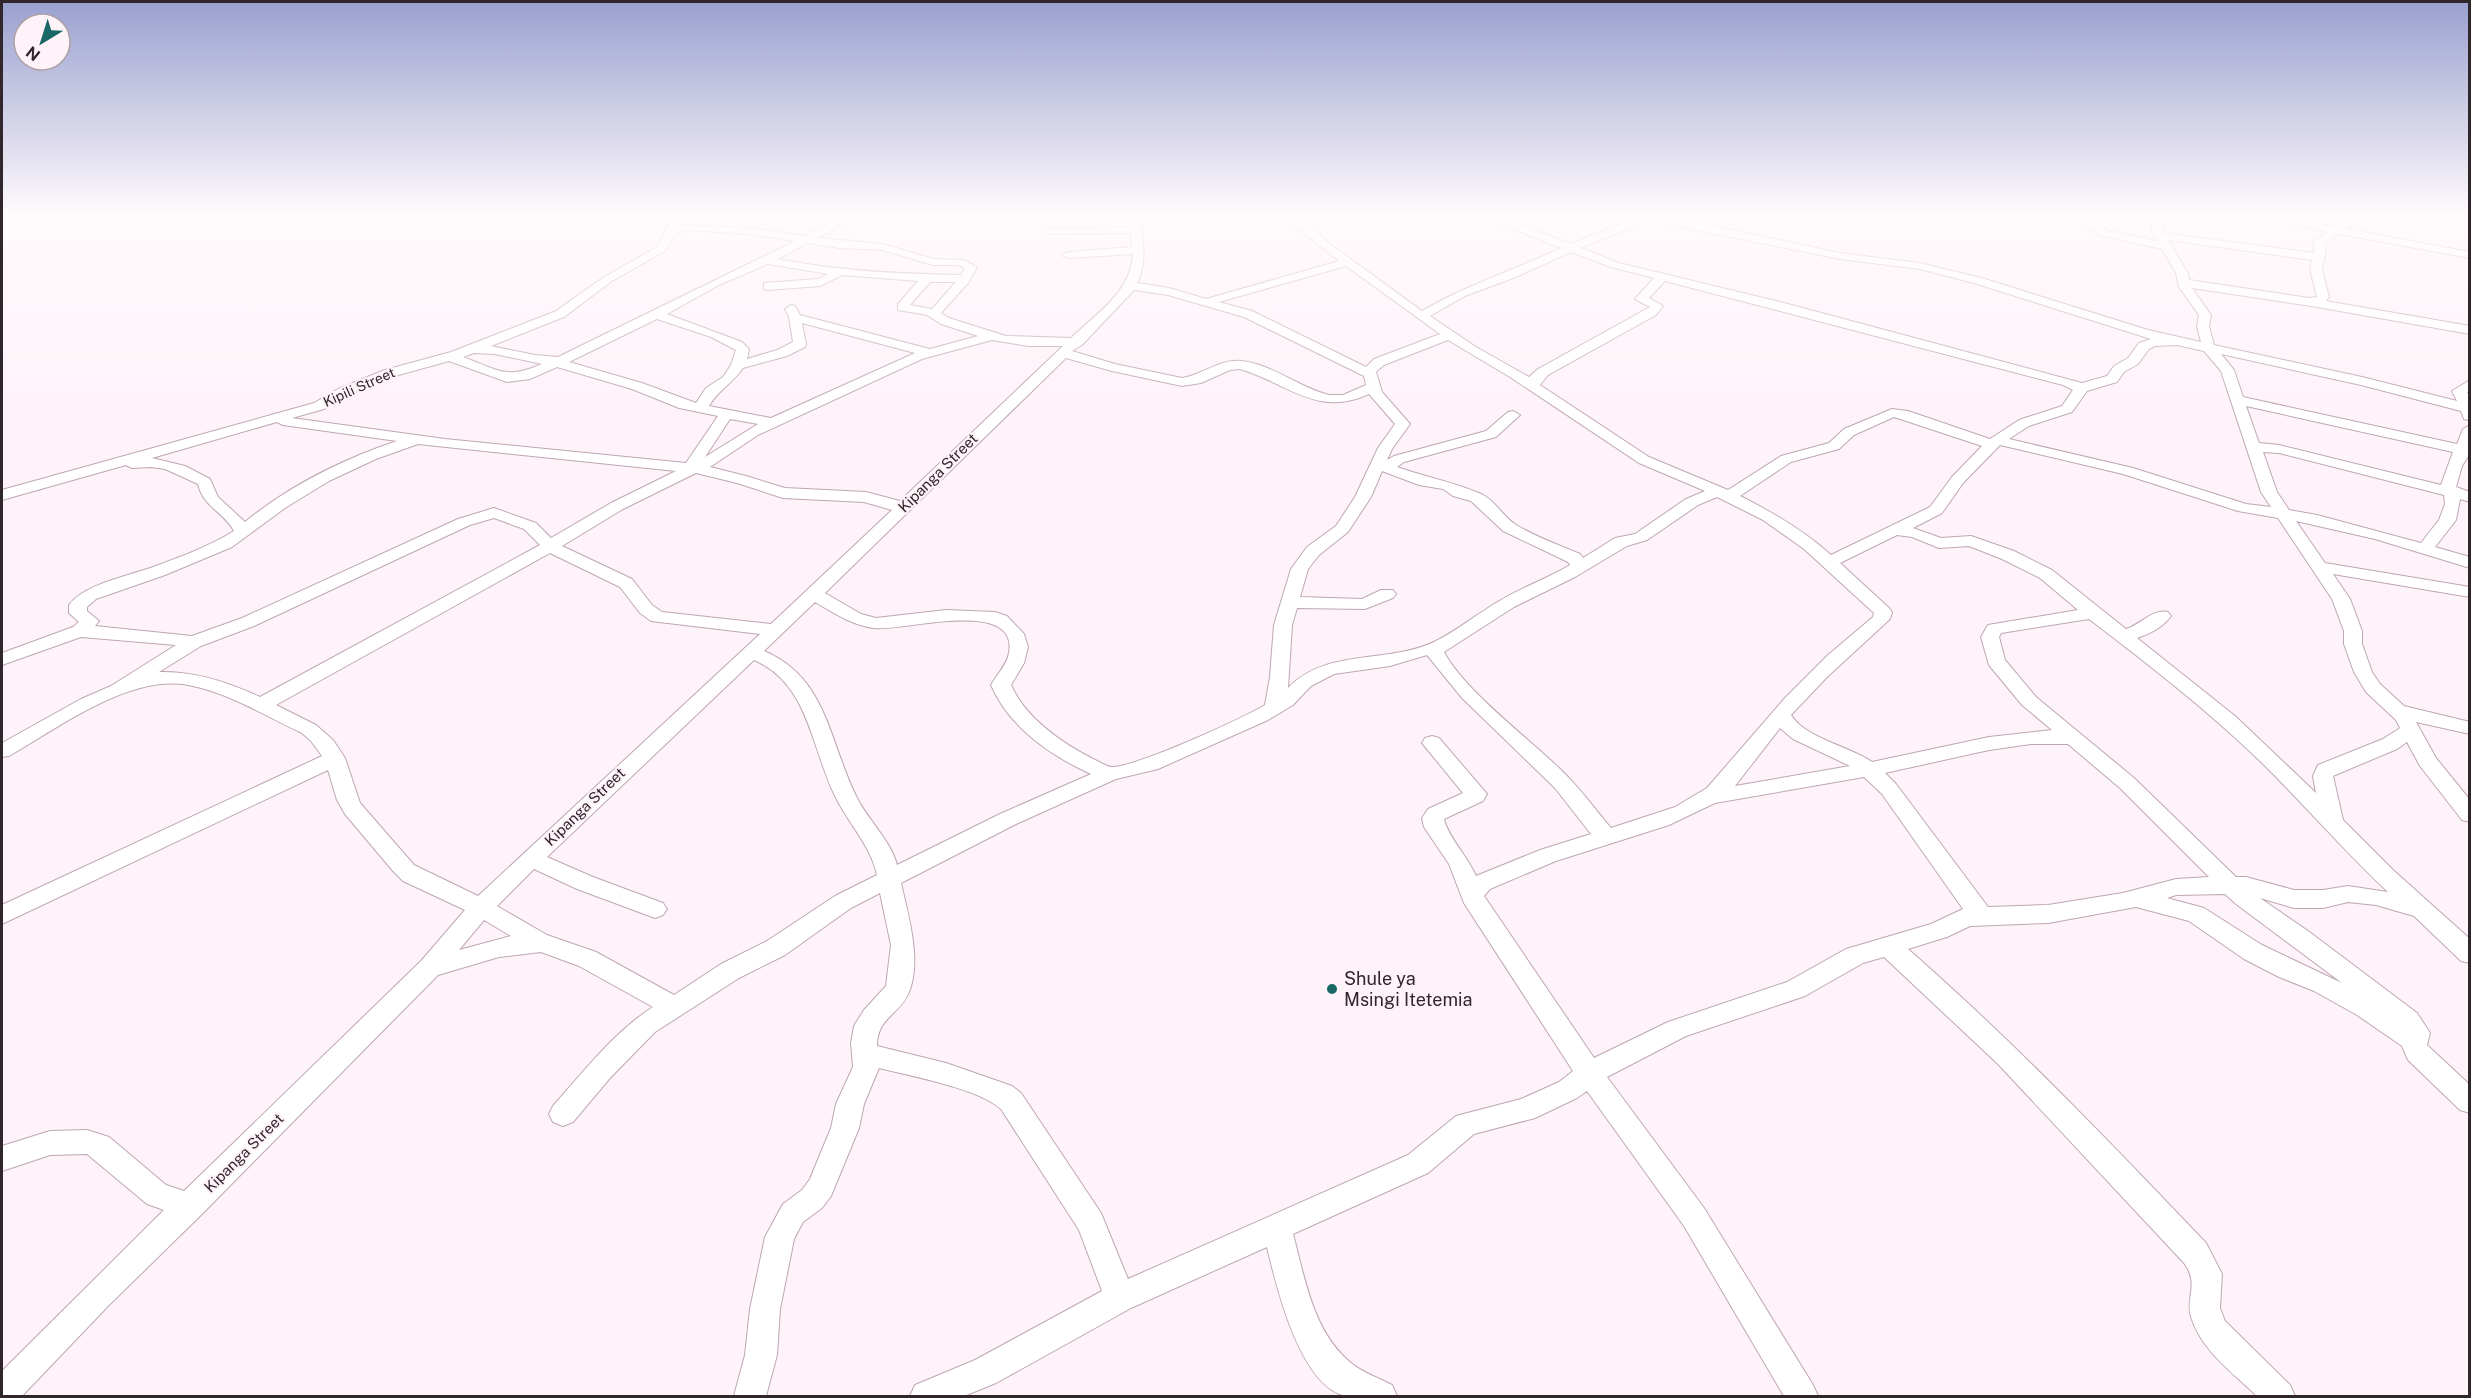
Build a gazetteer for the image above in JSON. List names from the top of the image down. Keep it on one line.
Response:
{"streets":{"street":["Kipili Street","Kipanga Street"]},"places":["Shule ya Msingi Itetemia"],"north":"bottom left"}
